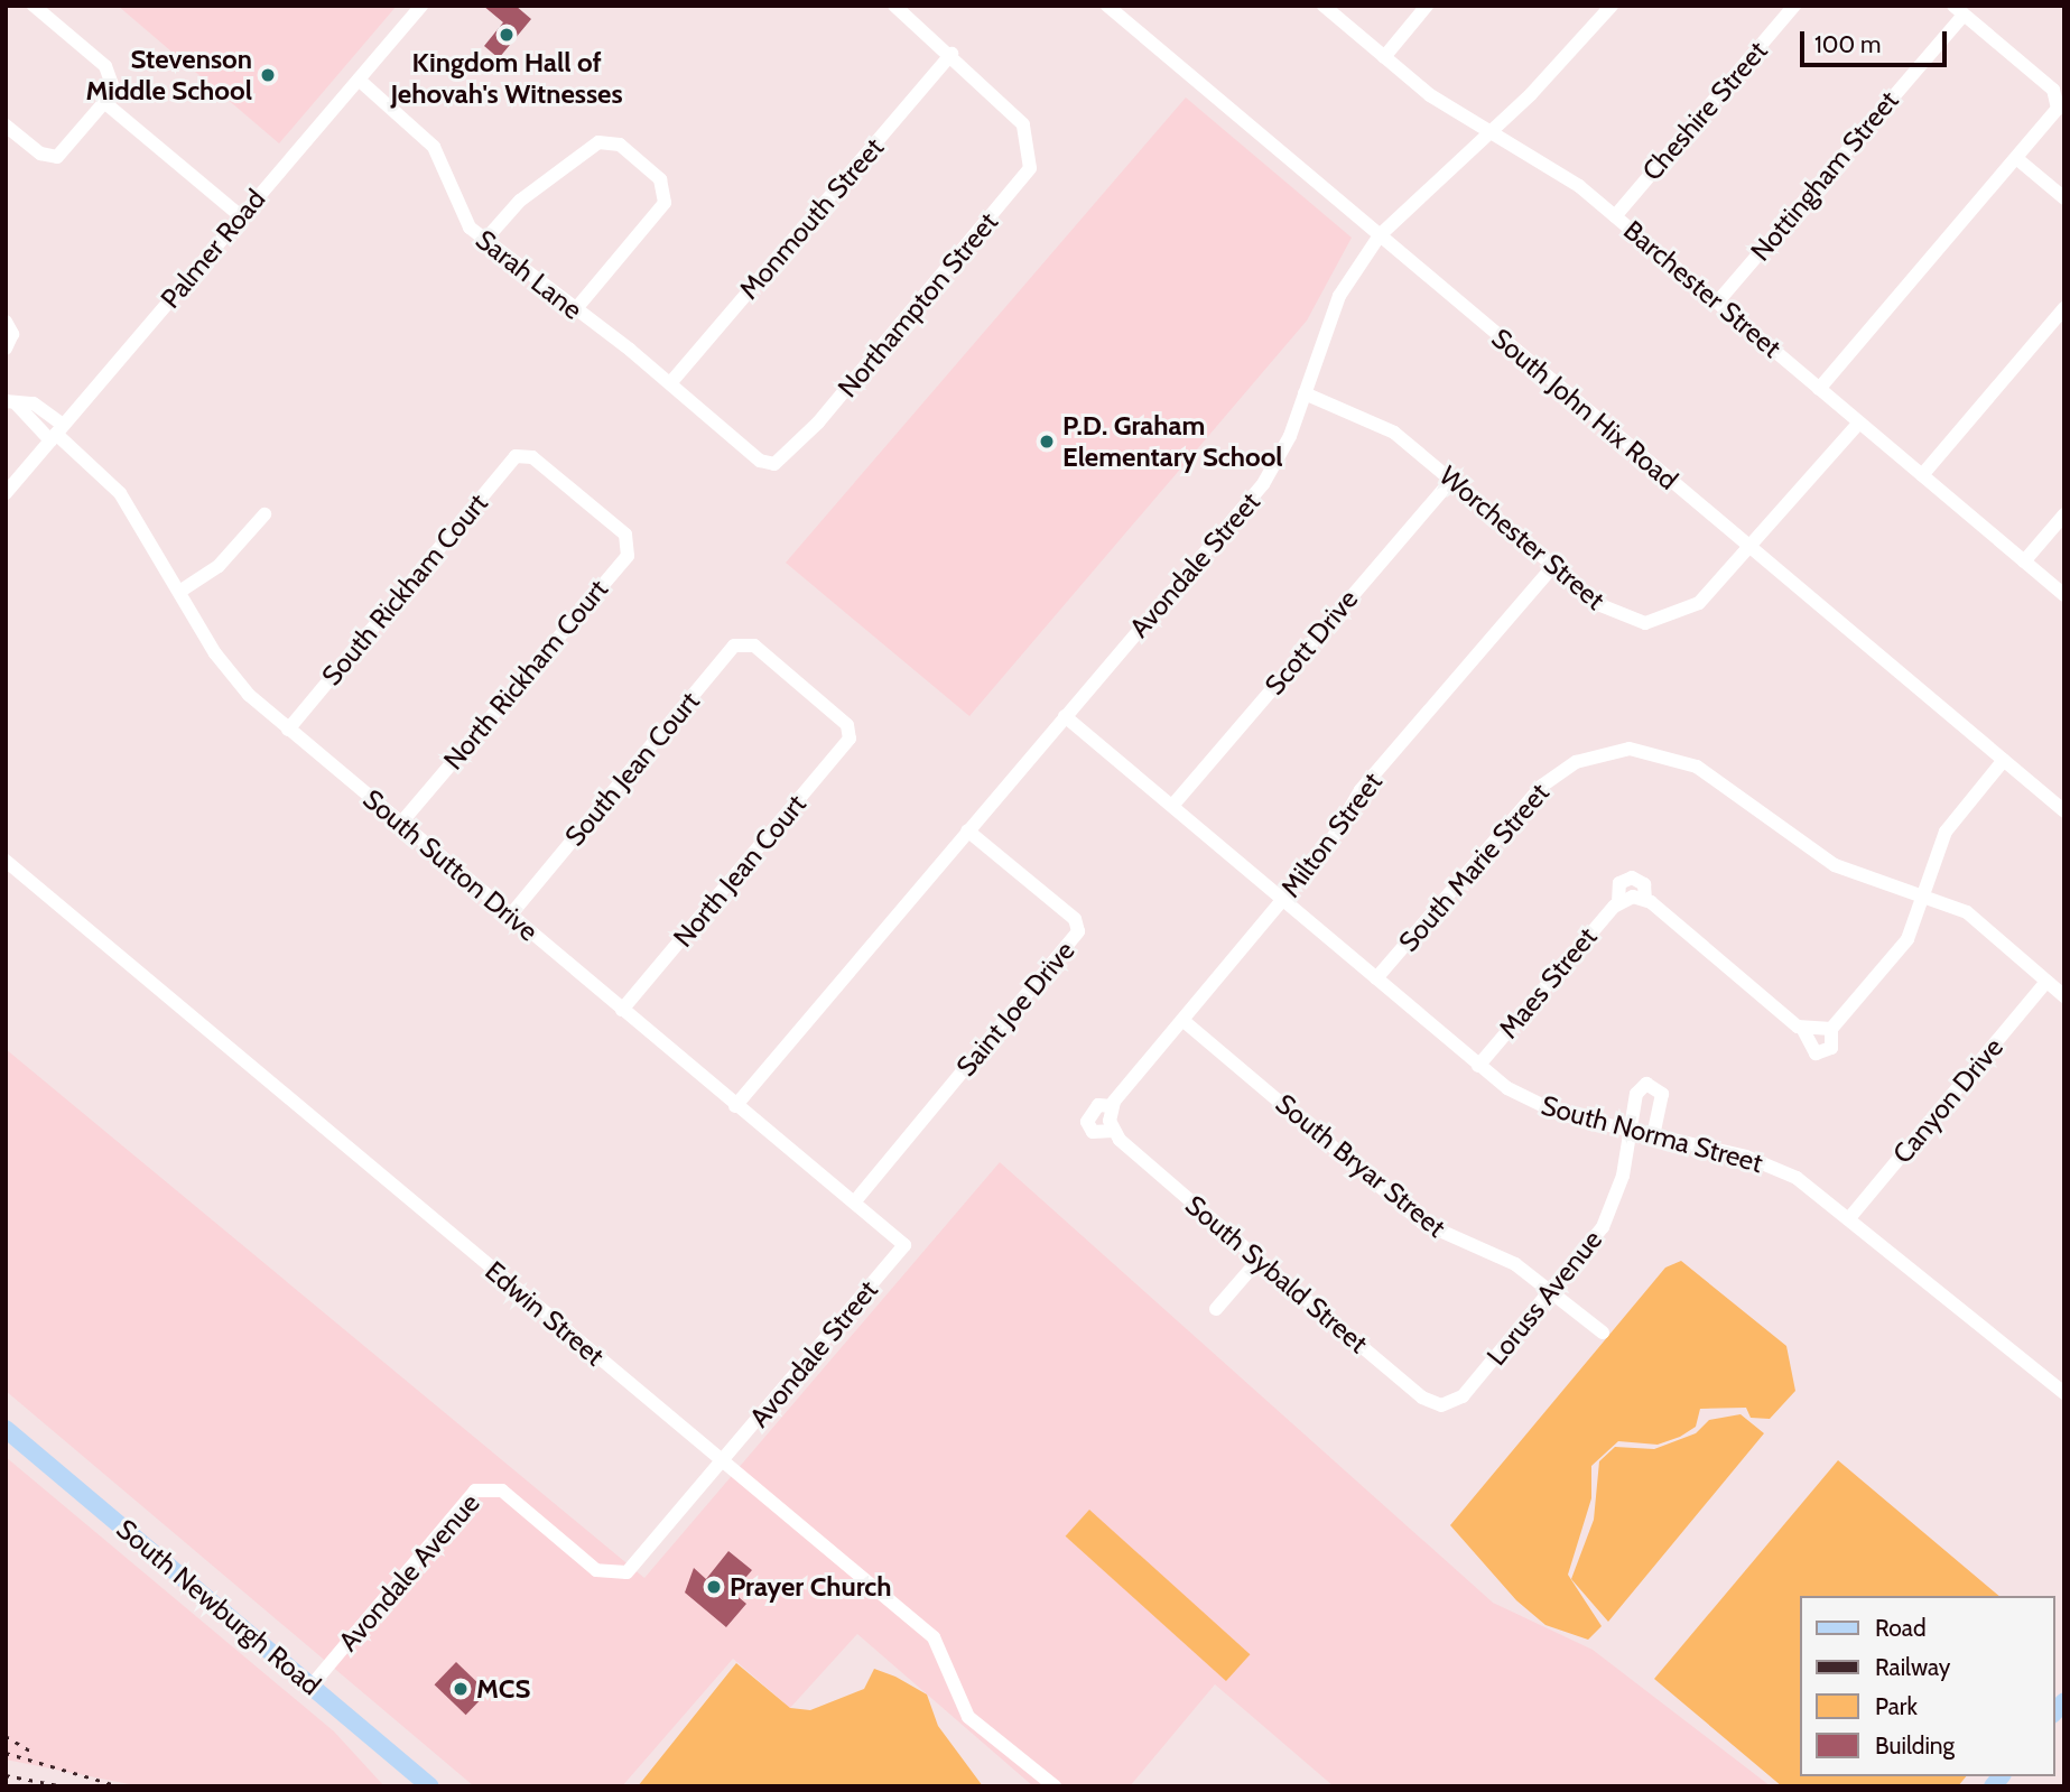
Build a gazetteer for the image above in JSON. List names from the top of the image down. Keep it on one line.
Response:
{"streets":{"main road":["South Newburgh Road"],"street":["Cheshire Street","Nottingham Street","Monmouth Street","Palmer Road","Sarah Lane","Barchester Street","Northampton Street","South John Hix Road","Worchester Street","Avondale Street","South Rickham Court","Scott Drive","North Rickham Court","South Jean Court","Milton Street","South Sutton Drive","South Marie Street","North Jean Court","Maes Street","Saint Joe Drive","Canyon Drive","South Norma Street","South Bryar Street","South Sybald Street","Loruss Avenue","Edwin Street","Avondale Avenue"]},"crossings":[["Cheshire Street","Barchester Street"],["Nottingham Street","Barchester Street"],["Monmouth Street","Sarah Lane"],["Monmouth Street","Northampton Street"],["Palmer Road","Sarah Lane"],["Palmer Road","South Sutton Drive"],["Sarah Lane","Northampton Street"],["Barchester Street","Worchester Street"],["Barchester Street","Avondale Street"],["South John Hix Road","Worchester Street"],["South John Hix Road","Avondale Street"],["South John Hix Road","Maes Street"],["Worchester Street","Avondale Street"],["Worchester Street","Scott Drive"],["Worchester Street","Milton Street"],["Avondale Street","South Sutton Drive"],["Avondale Street","Saint Joe Drive"],["Avondale Street","South Norma Street"],["Avondale Street","Edwin Street"],["Avondale Street","Avondale Avenue"],["South Rickham Court","North Rickham Court"],["South Rickham Court","South Sutton Drive"],["Scott Drive","South Norma Street"],["North Rickham Court","South Sutton Drive"],["South Jean Court","South Sutton Drive"],["South Jean Court","North Jean Court"],["Milton Street","South Norma Street"],["Milton Street","South Bryar Street"],["Milton Street","South Sybald Street"],["South Sutton Drive","North Jean Court"],["South Sutton Drive","Saint Joe Drive"],["South Marie Street","Maes Street"],["South Marie Street","Canyon Drive"],["South Marie Street","South Norma Street"],["Maes Street","South Norma Street"],["Canyon Drive","South Norma Street"],["South Norma Street","Loruss Avenue"],["South Bryar Street","Loruss Avenue"],["South Sybald Street","Loruss Avenue"],["Edwin Street","Avondale Avenue"],["Avondale Avenue","South Newburgh Road"]],"places":["Kingdom Hall of Jehovah's Witnesses","Stevenson Middle School","P.D. Graham Elementary School","Prayer Church","MCS"],"legend":["Road","Railway","Park","Building"],"scale_bar":"100 m"}
